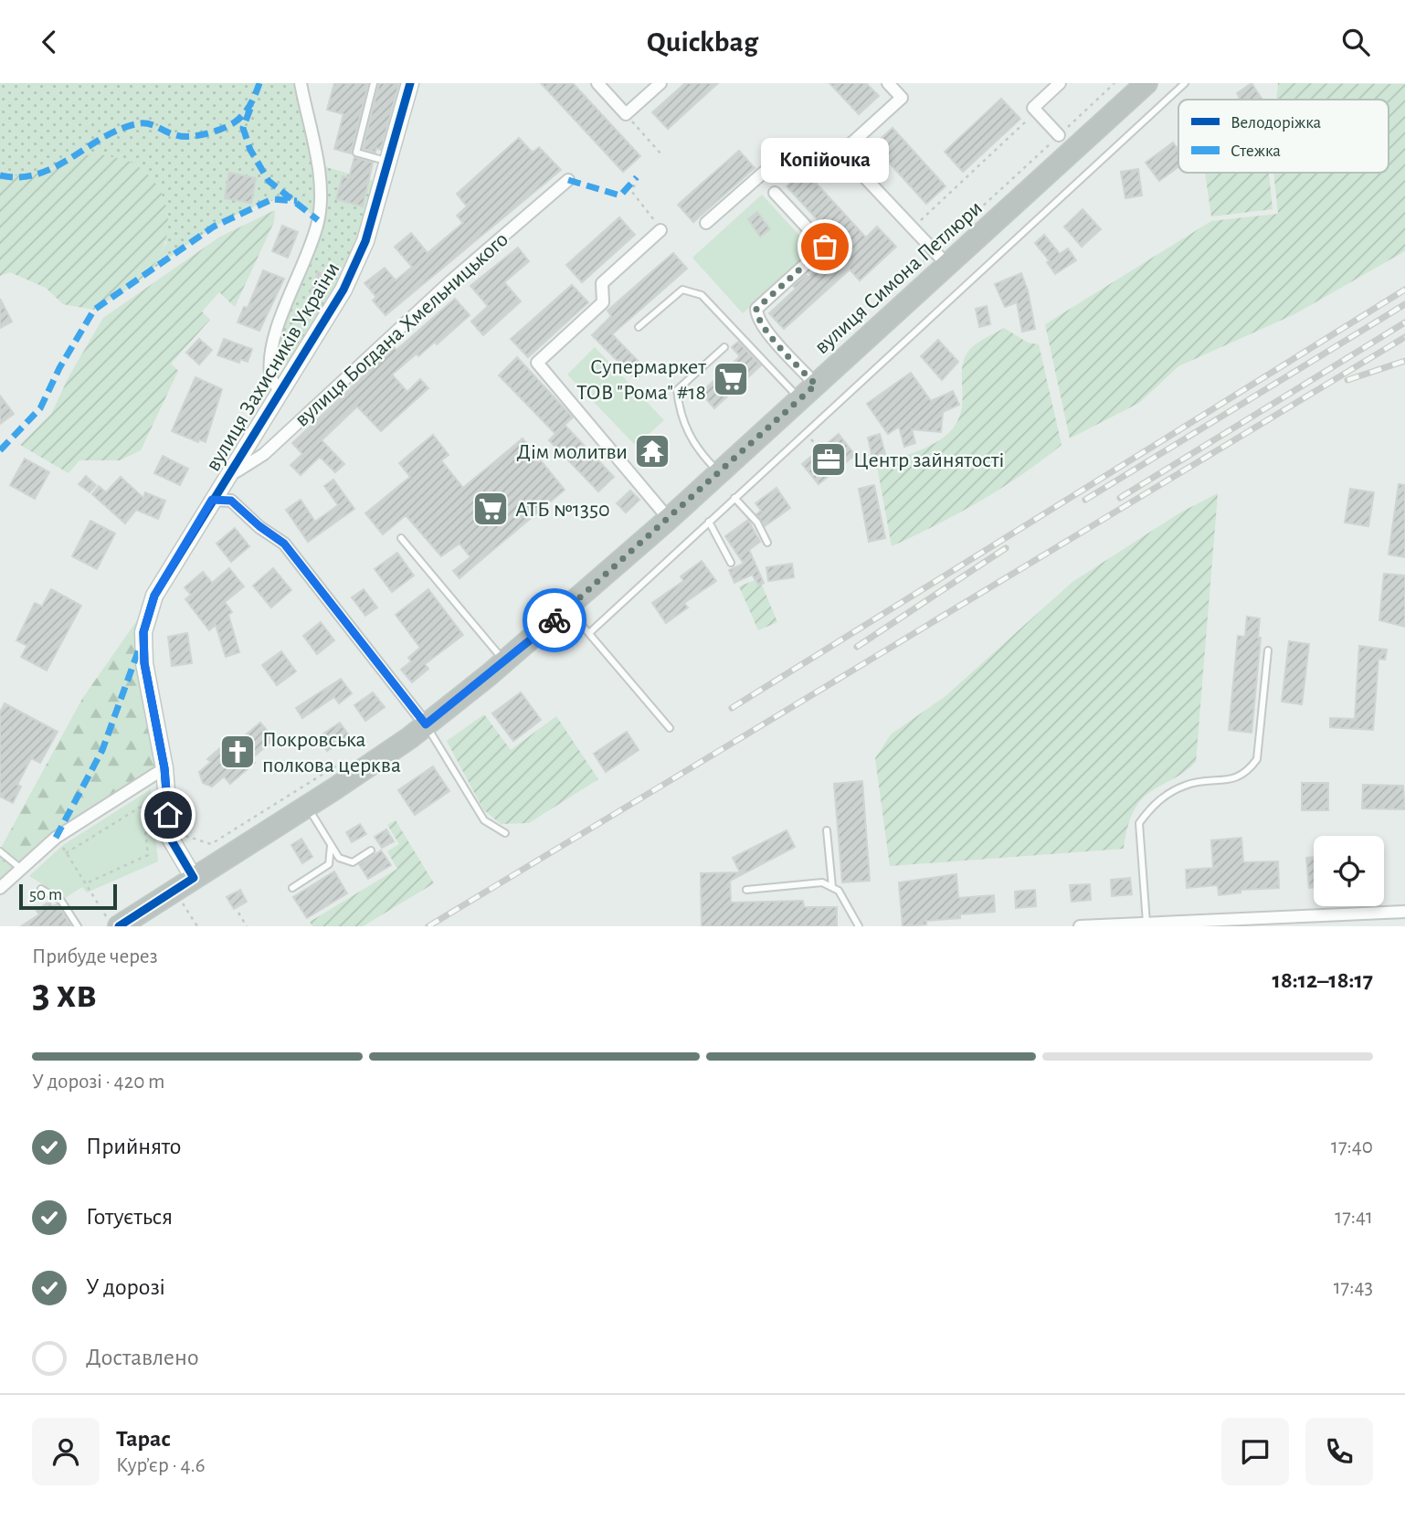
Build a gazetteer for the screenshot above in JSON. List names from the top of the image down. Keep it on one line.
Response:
{"streets":{"highway":["вулиця Симона Петлюри"],"street":["вулиця Богдана Хмельницького","вулиця Захисників України"]},"crossings":[["вулиця Симона Петлюри","вулиця Захисників України"],["вулиця Богдана Хмельницького","вулиця Захисників України"]],"places":{"other":["Копійочка"],"supermarket":["Супермаркет ТОВ \"Рома\" #18","АТБ №1350"],"temple":["Дім молитви"],"office":["Центр зайнятості"],"church":["Покровська полкова церква"]},"legend":["Велодоріжка","Стежка"],"scale_bar":"50 m","page":{"header":"Quickbag","bubble":"Копійочка","scale":"50 m","heading":["3 хв","Прибуде через","18:12–18:17"],"panel":["Тарас","Кур’єр · 4.6"],"bar":"У дорозі · 420 m","list":[["Прийнято","17:40"],["Готується","17:41"],["У дорозі","17:43"],"Доставлено"]}}
